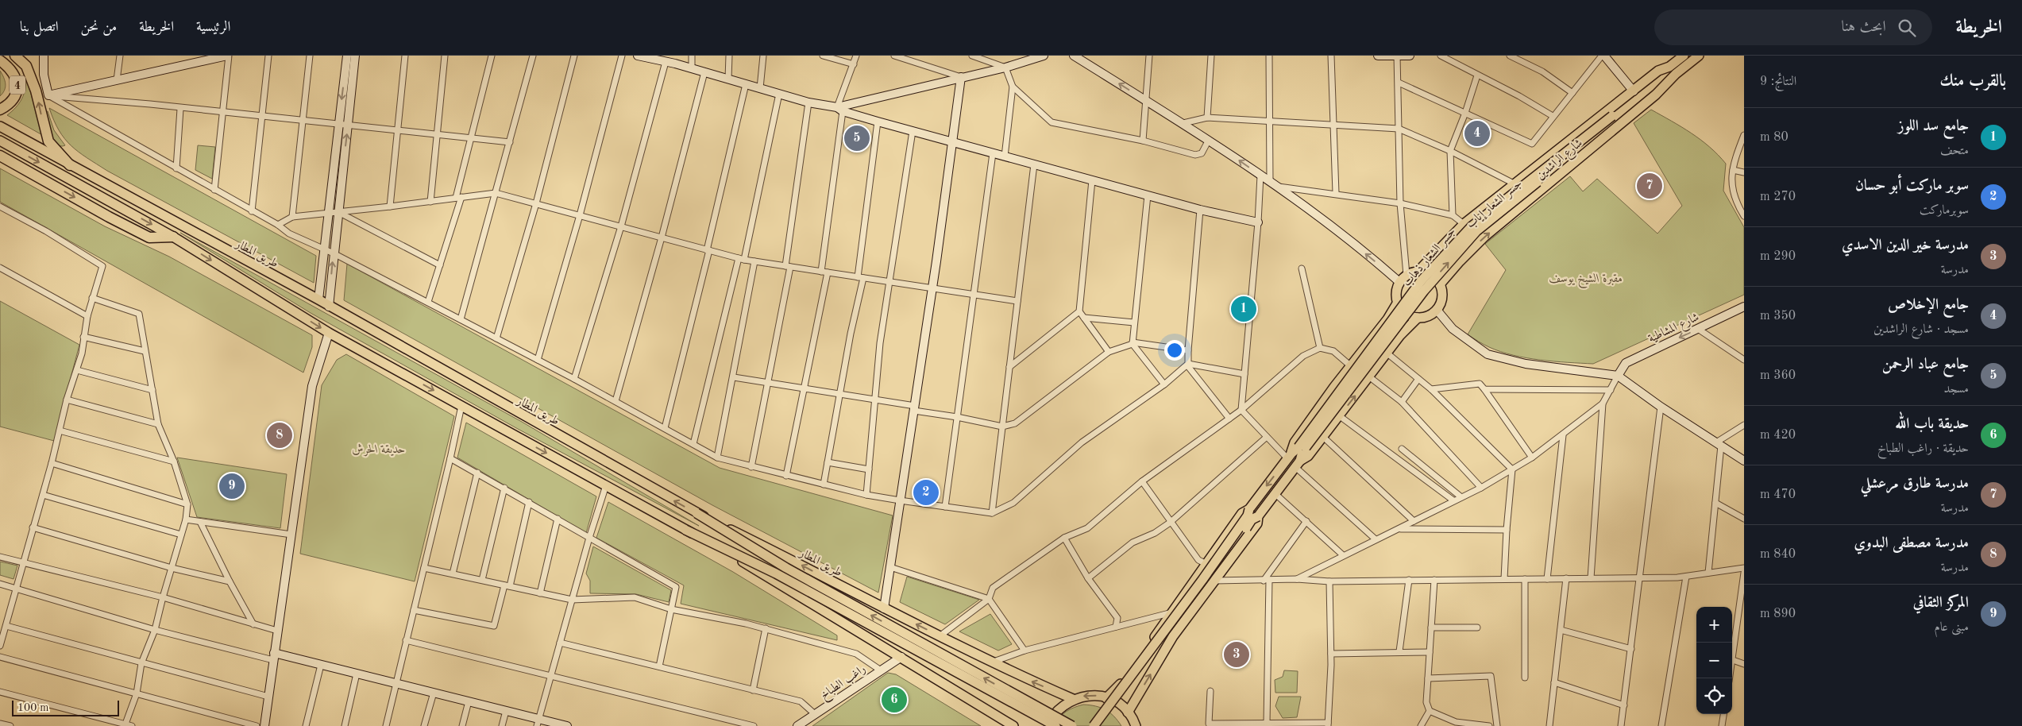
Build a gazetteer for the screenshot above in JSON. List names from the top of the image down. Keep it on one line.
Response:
{"streets":{"highway":["4"],"main road":["شارع الراشدين","طريق المطار","جسر الشعار ذهاب","شارع المشاطية","راغب الطباخ"]},"crossings":[["شارع الراشدين","جسر الشعار ذهاب"]],"one_way":["شارع المشاطية"],"parks":["مقبرة الشيخ يوسف","حديقة الحرش"],"scale_bar":"100 m","page":{"header":"الخريطة","search":"ابحث هنا","nav":["الرئيسية","الخريطة","من نحن","اتصل بنا"],"heading":["بالقرب منك","النتائج: 9"],"list":[{"mark":"1","name":"جامع سد اللوز","note":"متحف","value":"80 m"},{"mark":"2","name":"سوبر ماركت أبو حسان","note":"سوبرماركت","value":"270 m"},{"mark":"3","name":"مدرسة خير الدين الاسدي","note":"مدرسة","value":"290 m"},{"mark":"4","name":"جامع الإخلاص","note":"مسجد · شارع الراشدين","value":"350 m"},{"mark":"5","name":"جامع عباد الرحمن","note":"مسجد","value":"360 m"},{"mark":"6","name":"حديقة باب الله","note":"حديقة · راغب الطباخ","value":"420 m"},{"mark":"7","name":"مدرسة طارق مرعشلي","note":"مدرسة","value":"470 m"},{"mark":"8","name":"مدرسة مصطفى البدوي","note":"مدرسة","value":"840 m"},{"mark":"9","name":"المركز الثقافي","note":"مبنى عام","value":"890 m"}],"pins":["4","5","7","1","8","9","2","3","6"],"map_buttons":["+","−"],"scale":"100 m"}}
